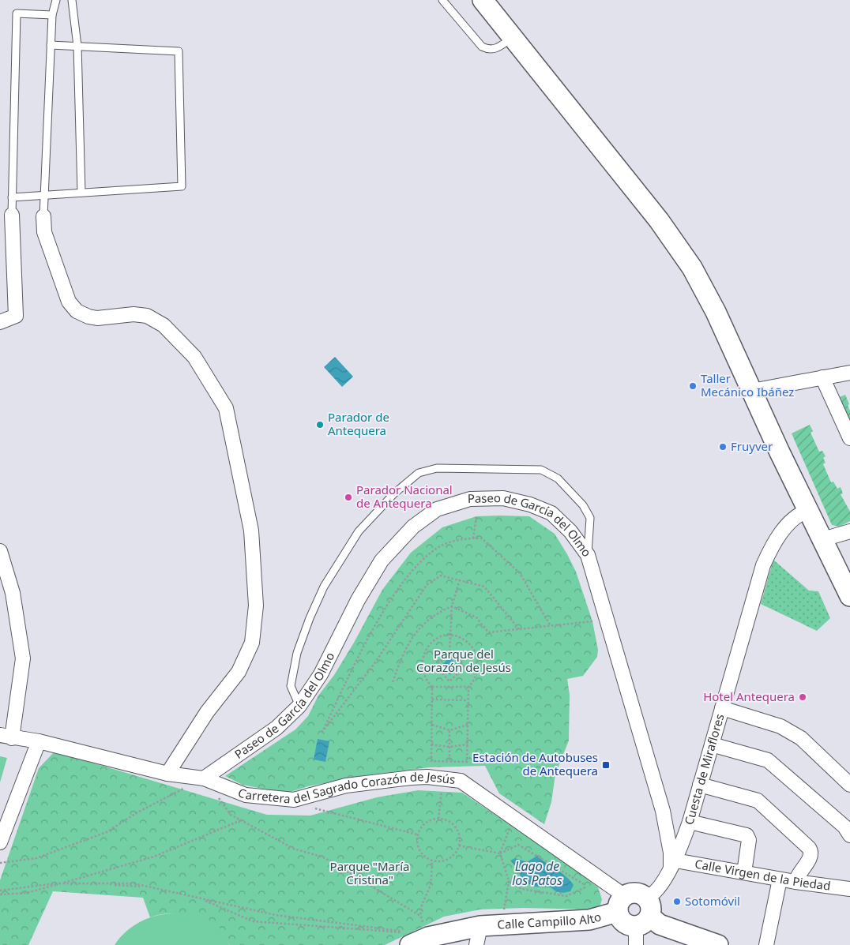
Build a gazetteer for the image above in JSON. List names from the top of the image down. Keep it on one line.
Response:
{"streets":{"street":["Paseo de García del Olmo","Cuesta de Miraflores","Carretera del Sagrado Corazón de Jesús","Calle Virgen de la Piedad","Calle Campillo Alto"]},"crossings":[["Paseo de García del Olmo","Cuesta de Miraflores"],["Paseo de García del Olmo","Carretera del Sagrado Corazón de Jesús"],["Paseo de García del Olmo","Calle Virgen de la Piedad"],["Cuesta de Miraflores","Carretera del Sagrado Corazón de Jesús"],["Cuesta de Miraflores","Calle Virgen de la Piedad"],["Cuesta de Miraflores","Calle Campillo Alto"],["Carretera del Sagrado Corazón de Jesús","Calle Campillo Alto"]],"water":["Lago de los Patos"],"parks":["Parque del Corazón de Jesús","Parque \"María Cristina\""],"places":{"other":["Taller Mecánico Ibáñez","Parador de Antequera","Fruyver","Parador Nacional de Antequera","Hotel Antequera","Sotomóvil"],"transit":["Estación de Autobuses de Antequera"]}}
